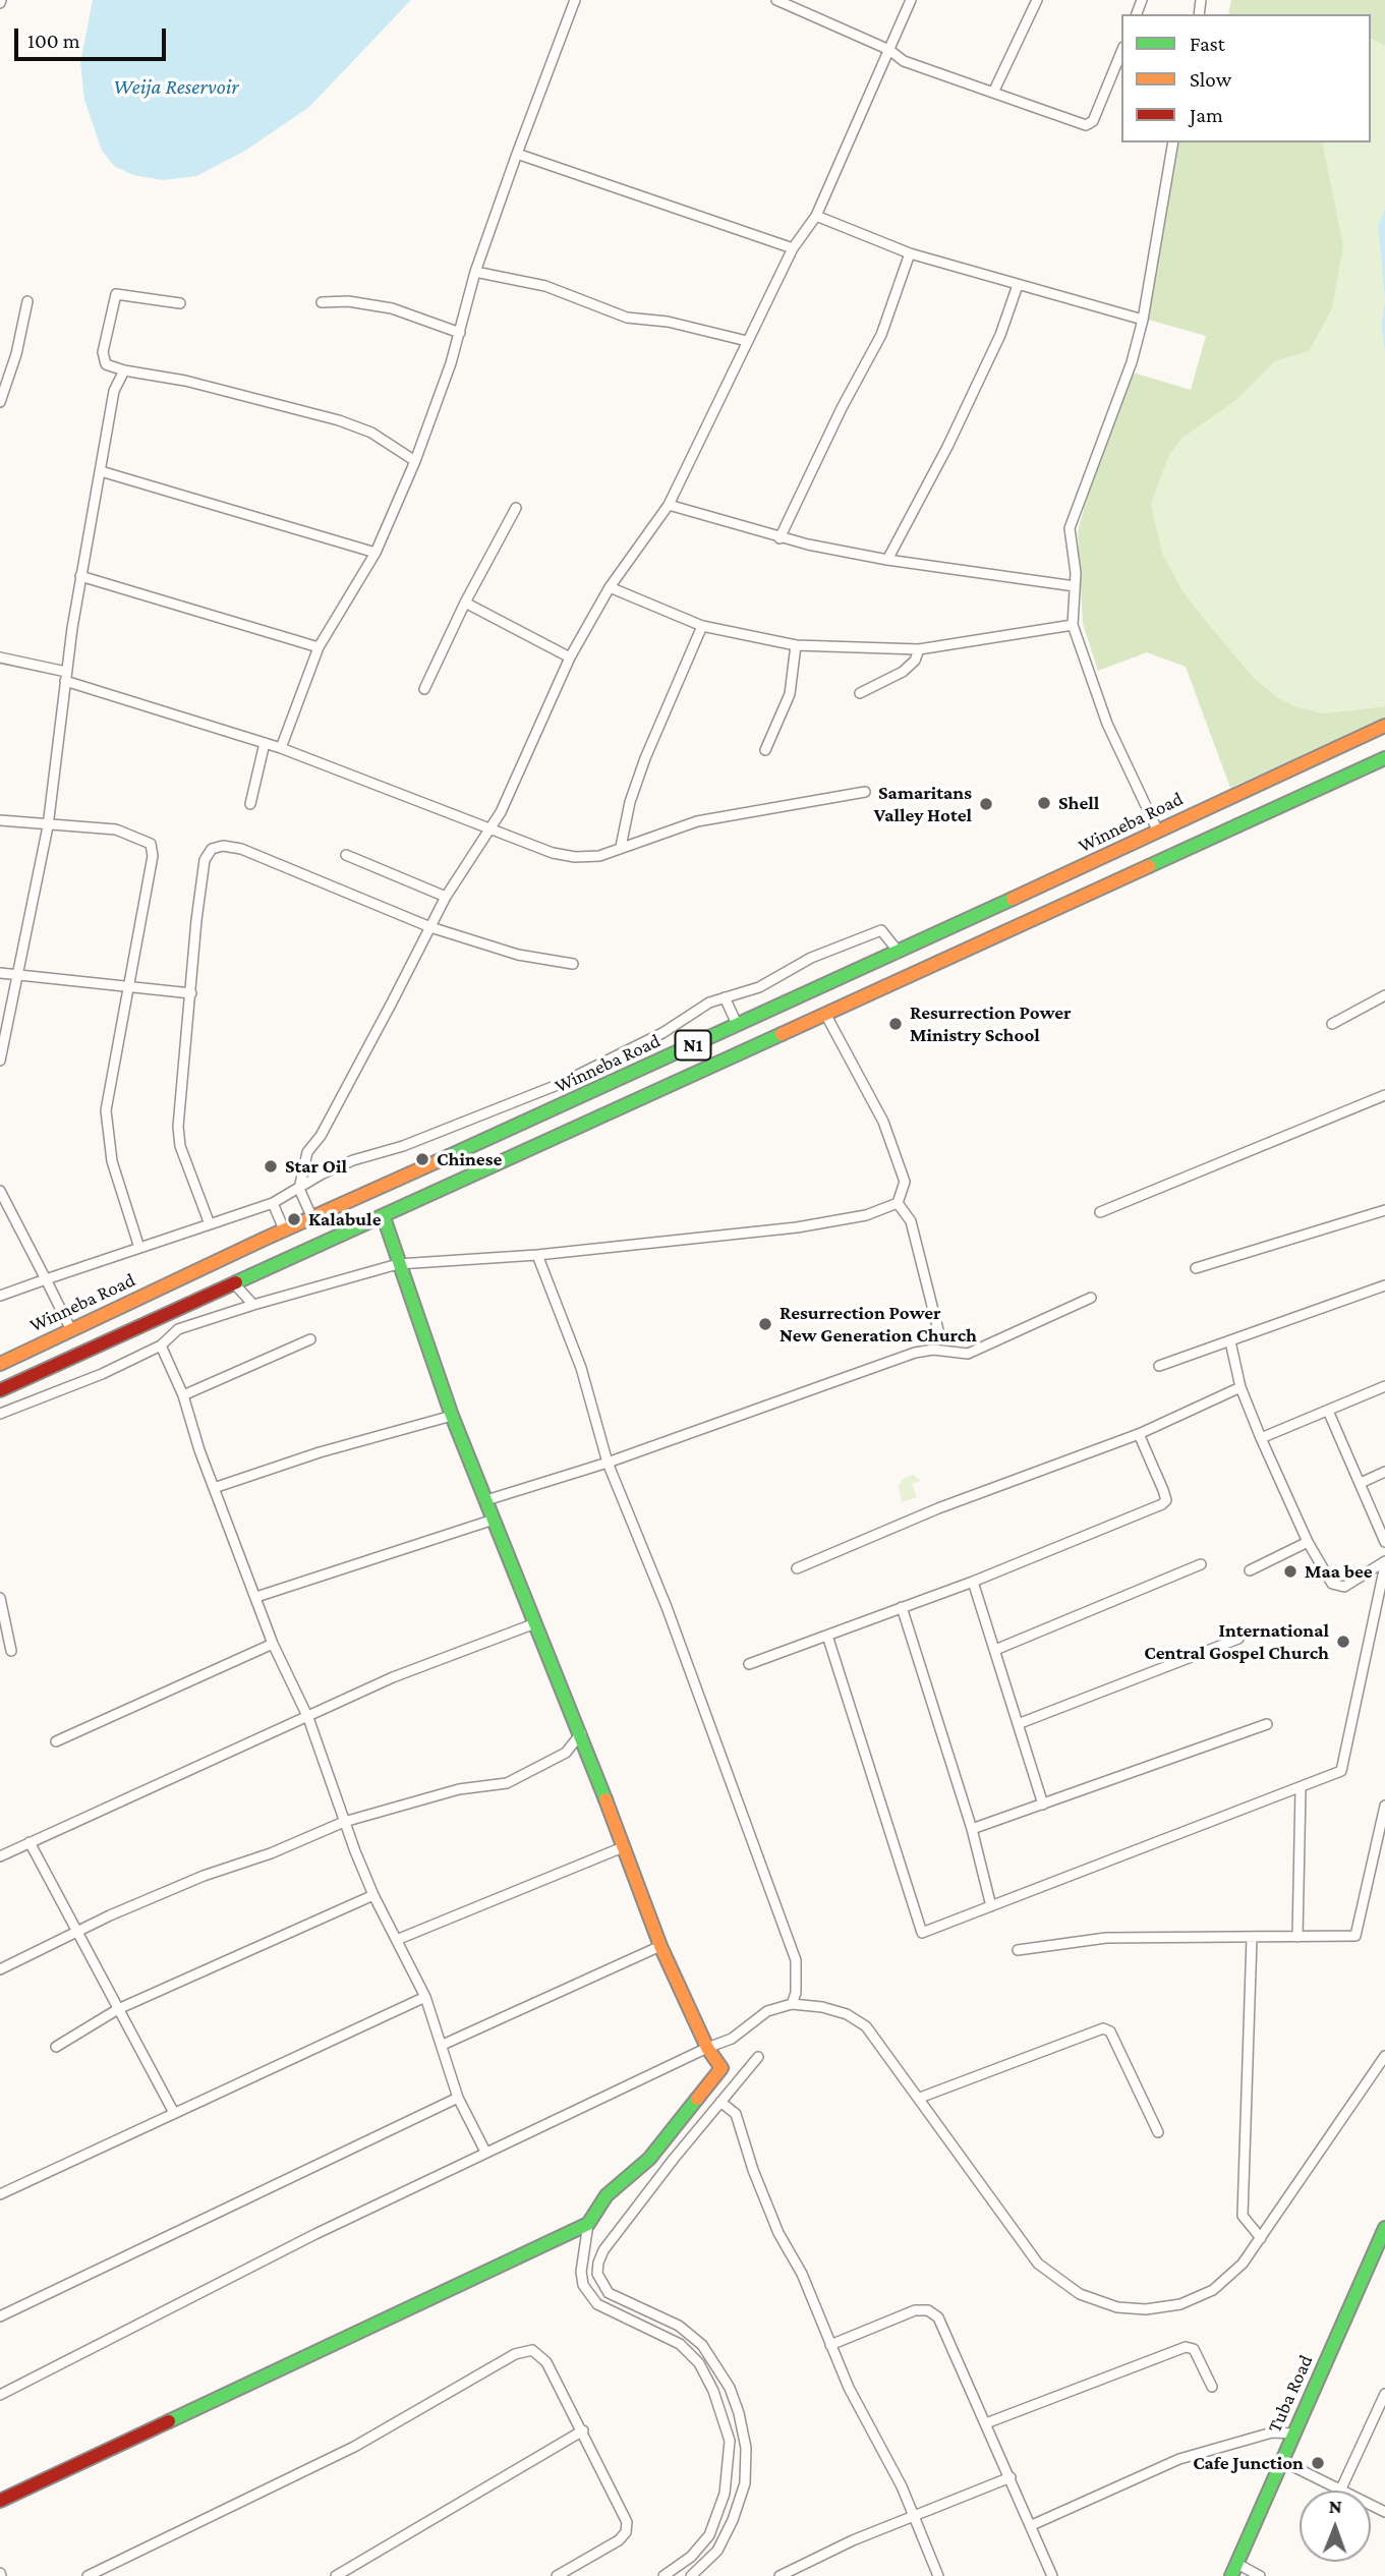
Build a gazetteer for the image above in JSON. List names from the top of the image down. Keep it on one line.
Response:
{"streets":{"main road":["Winneba Road","N1","Tuba Road"]},"water":["Weija Reservoir"],"places":["Shell","Samaritans Valley Hotel","Resurrection Power Ministry School","Chinese","Star Oil","Kalabule","Resurrection Power New Generation Church","Maa bee","International Central Gospel Church","Cafe Junction"],"legend":["Fast","Slow","Jam"],"scale_bar":"100 m","north":"top"}
